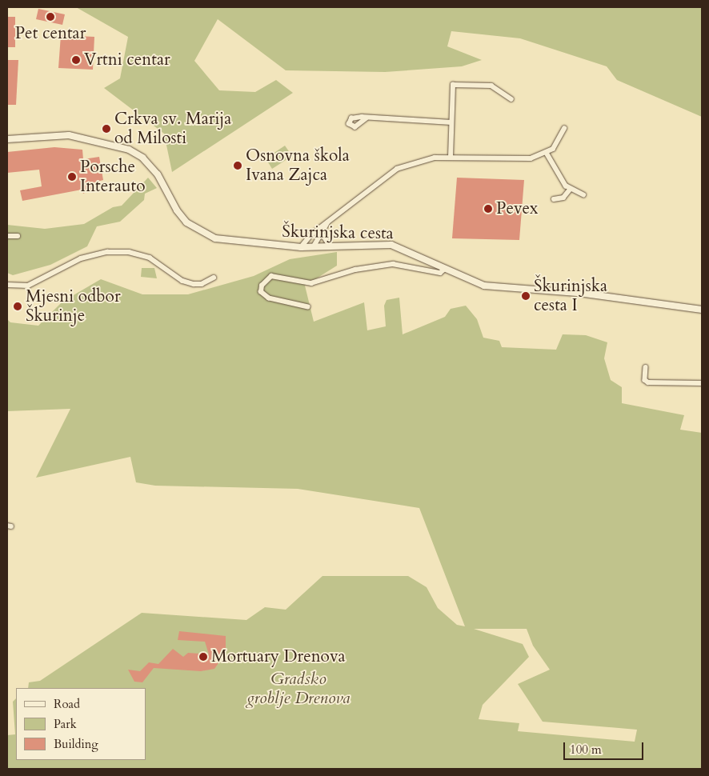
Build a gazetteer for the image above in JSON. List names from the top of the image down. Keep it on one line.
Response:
{"streets":{"street":["Škurinjska cesta"]},"parks":["Gradsko groblje Drenova"],"places":["Pet centar","Vrtni centar","Crkva sv. Marija od Milosti","Osnovna škola Ivana Zajca","Porsche Interauto","Pevex","Škurinjska cesta I","Mjesni odbor Škurinje","Mortuary Drenova"],"legend":["Road","Park","Building"],"scale_bar":"100 m"}
